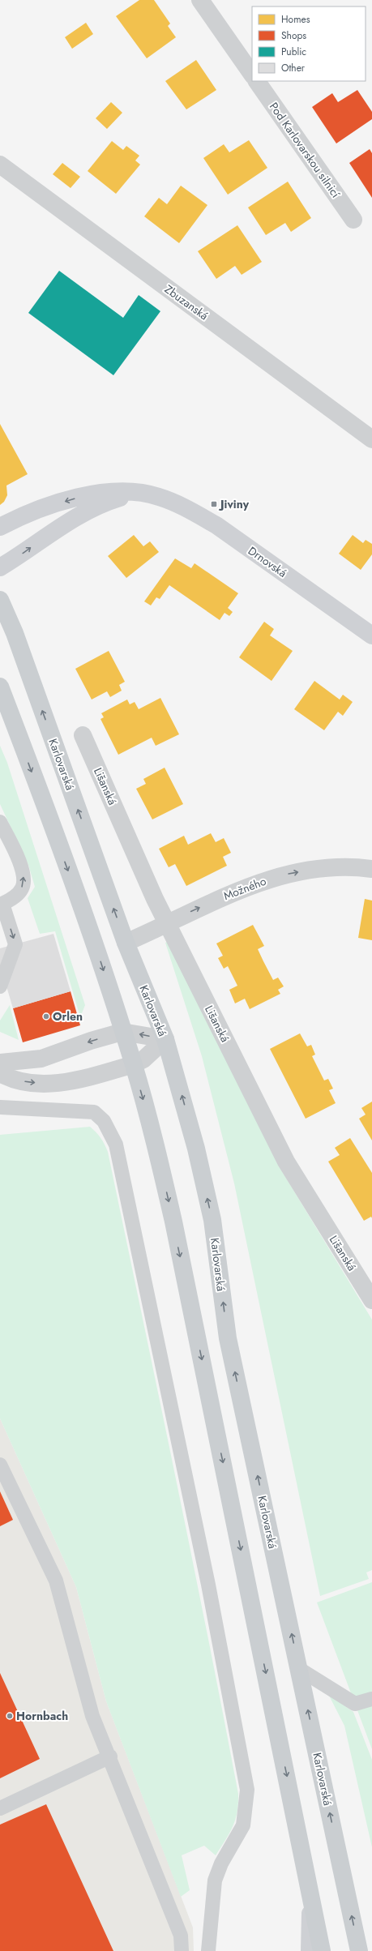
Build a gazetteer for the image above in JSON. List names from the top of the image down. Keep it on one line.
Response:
{"streets":{"main road":["Drnovská","Karlovarská"],"street":["Pod Karlovarskou silnicí","Zbuzanská","Lišanská","Možného"]},"crossings":[["Karlovarská","Možného"],["Lišanská","Možného"]],"one_way":["Možného"],"places":{"transit":["Jiviny"],"other":["Orlen","Hornbach"]},"legend":["Homes","Shops","Public","Other"]}
